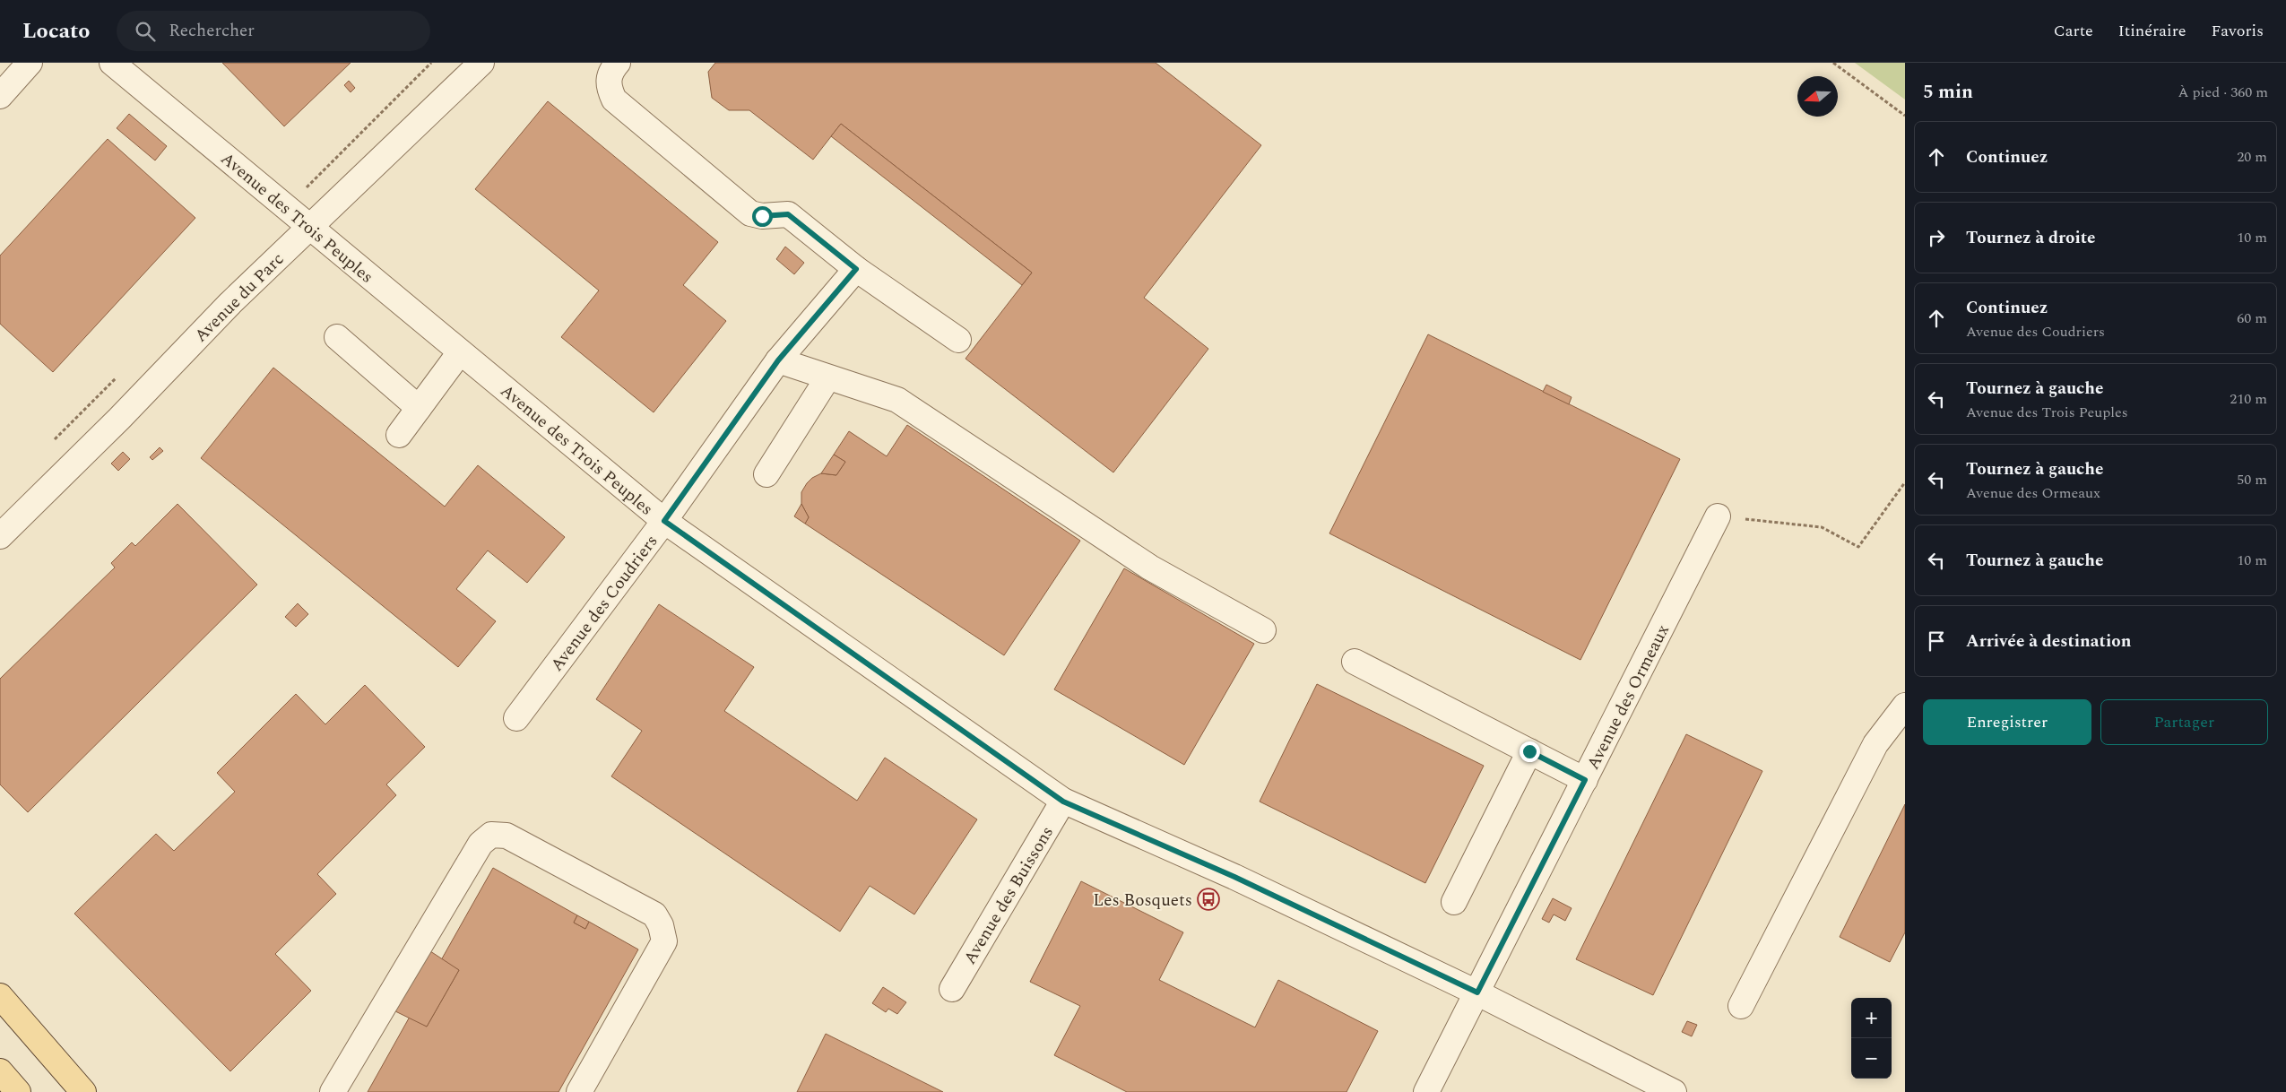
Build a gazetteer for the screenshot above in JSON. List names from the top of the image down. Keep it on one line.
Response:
{"streets":{"street":["Avenue des Trois Peuples","Avenue du Parc","Avenue des Coudriers","Avenue des Ormeaux","Avenue des Buissons"]},"crossings":[["Avenue des Trois Peuples","Avenue du Parc"],["Avenue des Trois Peuples","Avenue des Coudriers"],["Avenue des Trois Peuples","Avenue des Ormeaux"],["Avenue des Trois Peuples","Avenue des Buissons"]],"places":{"bus stop":["Les Bosquets"]},"north":"left","page":{"header":"Locato","search":"Rechercher","nav":["Carte","Itinéraire","Favoris"],"heading":["5 min","À pied · 360 m"],"list":[["Continuez","20 m"],["Tournez à droite","10 m"],["Continuez","Avenue des Coudriers","60 m"],["Tournez à gauche","Avenue des Trois Peuples","210 m"],["Tournez à gauche","Avenue des Ormeaux","50 m"],["Tournez à gauche","10 m"],"Arrivée à destination"],"buttons":["Enregistrer","Partager"],"map_buttons":["+","−"]}}
